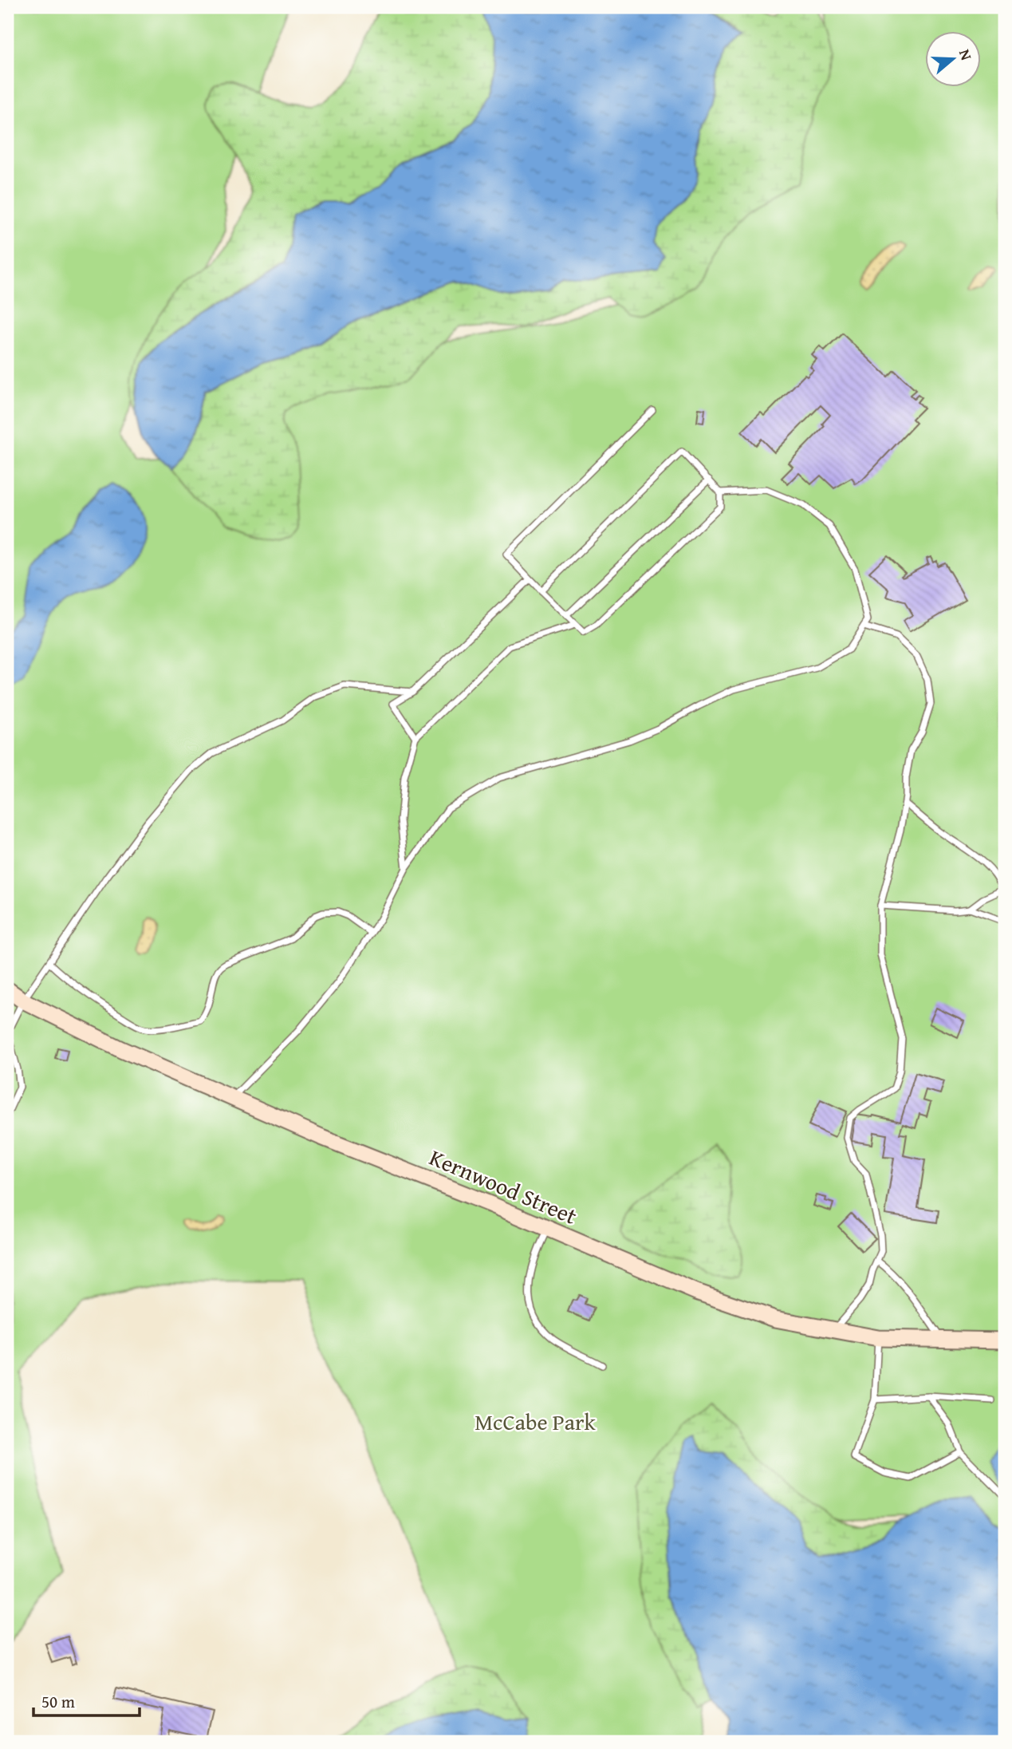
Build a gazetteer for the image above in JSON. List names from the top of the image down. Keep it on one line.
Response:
{"streets":{"main road":["Kernwood Street"]},"parks":["McCabe Park"],"scale_bar":"50 m","north":"right"}
